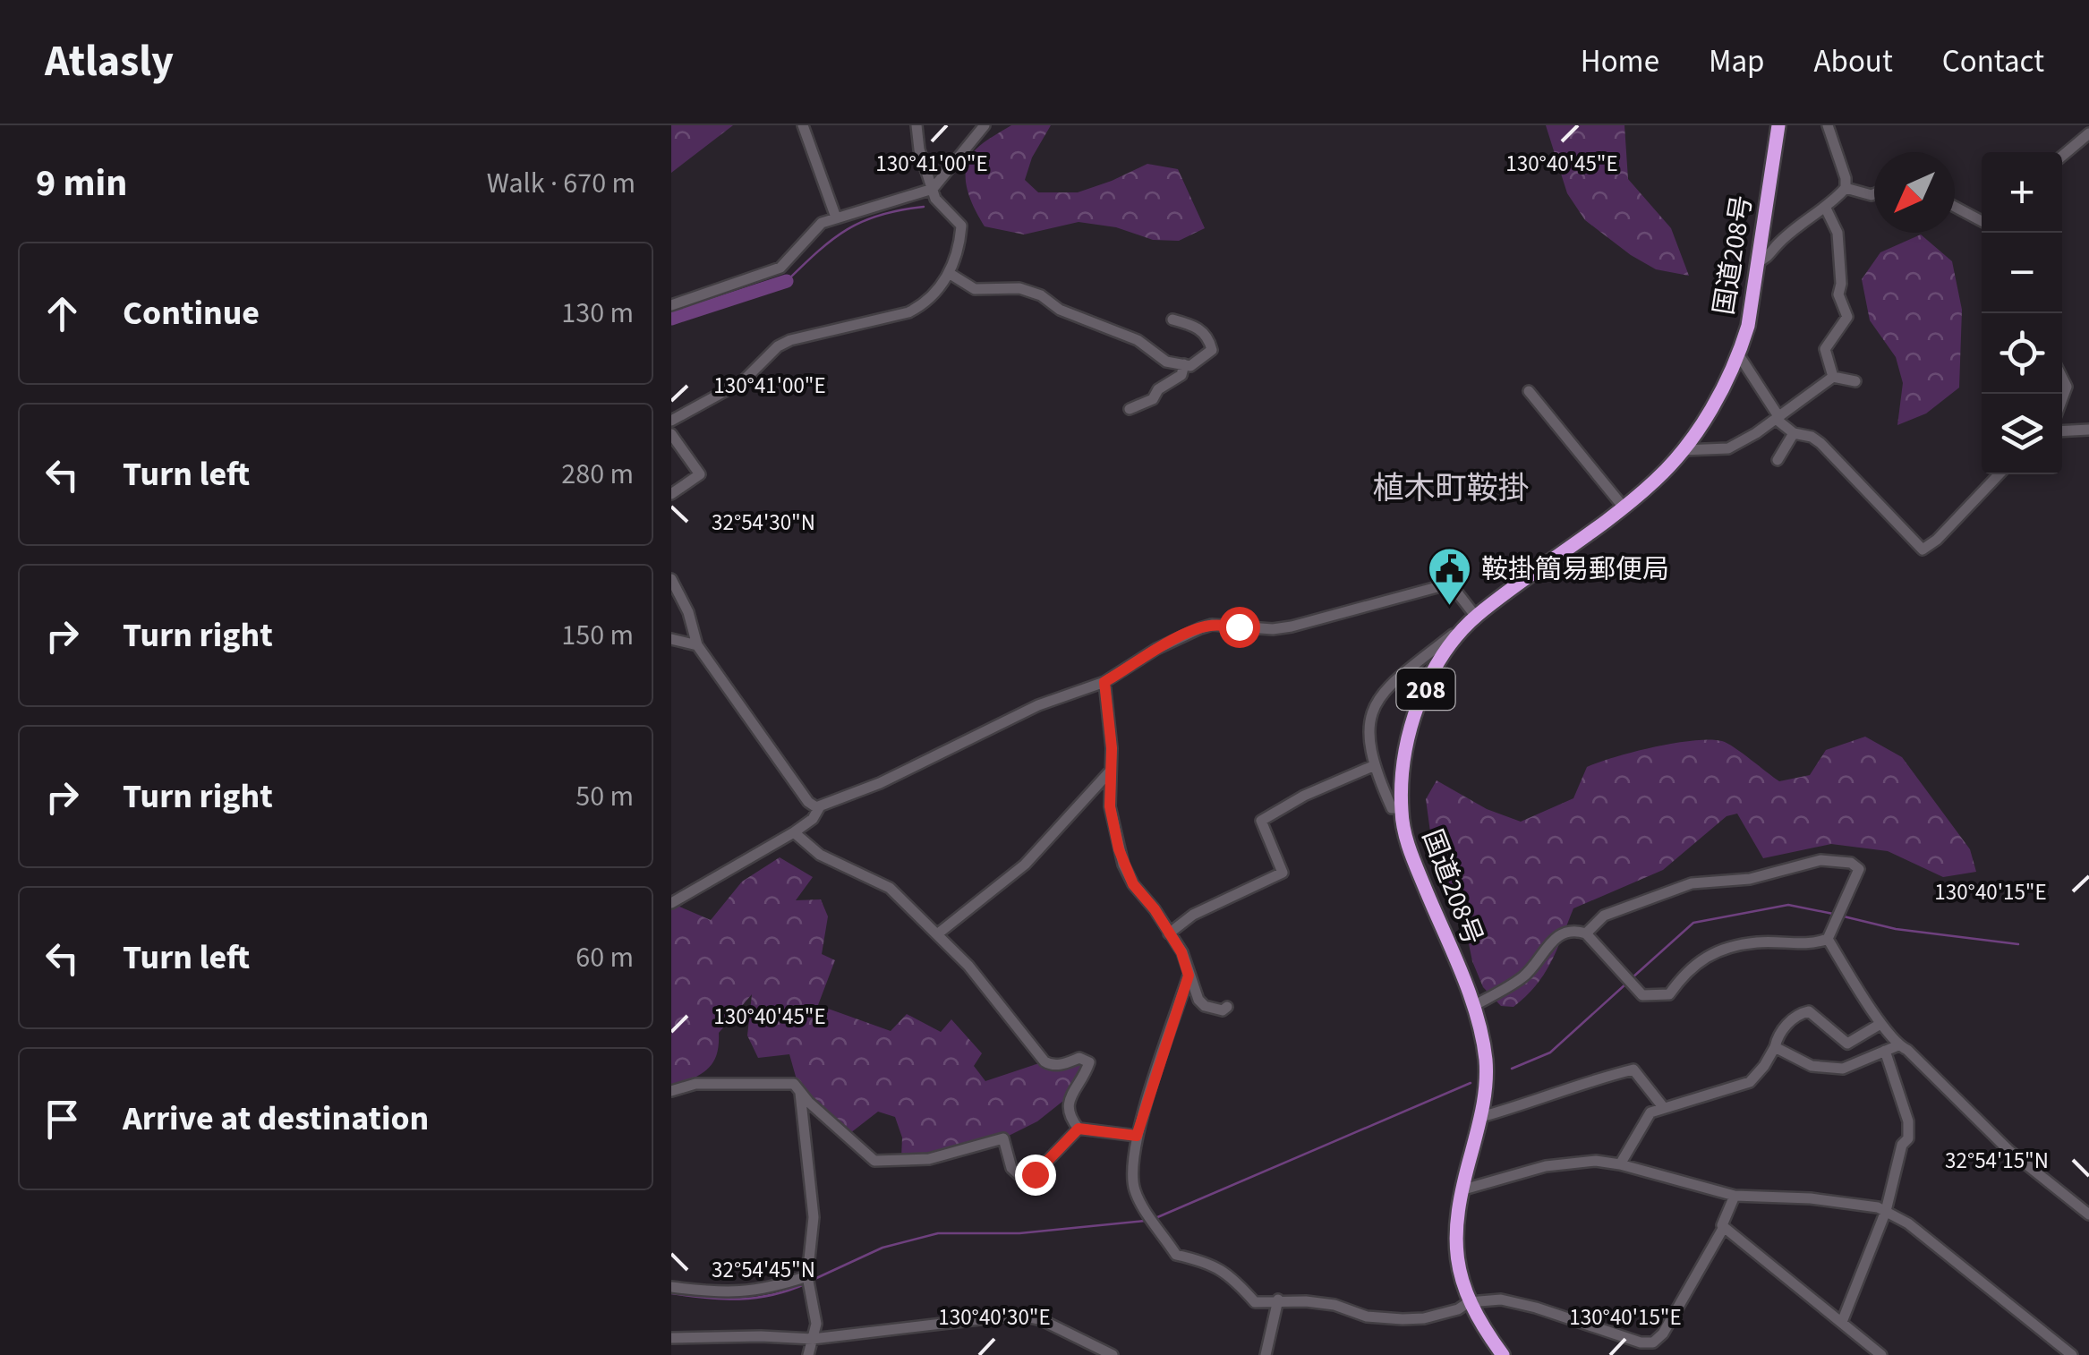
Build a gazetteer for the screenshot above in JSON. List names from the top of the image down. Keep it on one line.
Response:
{"streets":{"highway":["国道208号","208"]},"districts":["植木町鞍掛"],"places":{"public building":["鞍掛簡易郵便局"]},"north":"bottom left","page":{"header":"Atlasly","nav":["Home","Map","About","Contact"],"heading":["9 min","Walk · 670 m"],"map_buttons":["+","−"],"list":[["Continue","130 m"],["Turn left","280 m"],["Turn right","150 m"],["Turn right","50 m"],["Turn left","60 m"],"Arrive at destination"]},"coordinates":["130°41'00\"E","130°40'45\"E","32°54'30\"N","130°40'15\"E","32°54'15\"N","32°54'45\"N","130°40'30\"E"]}
